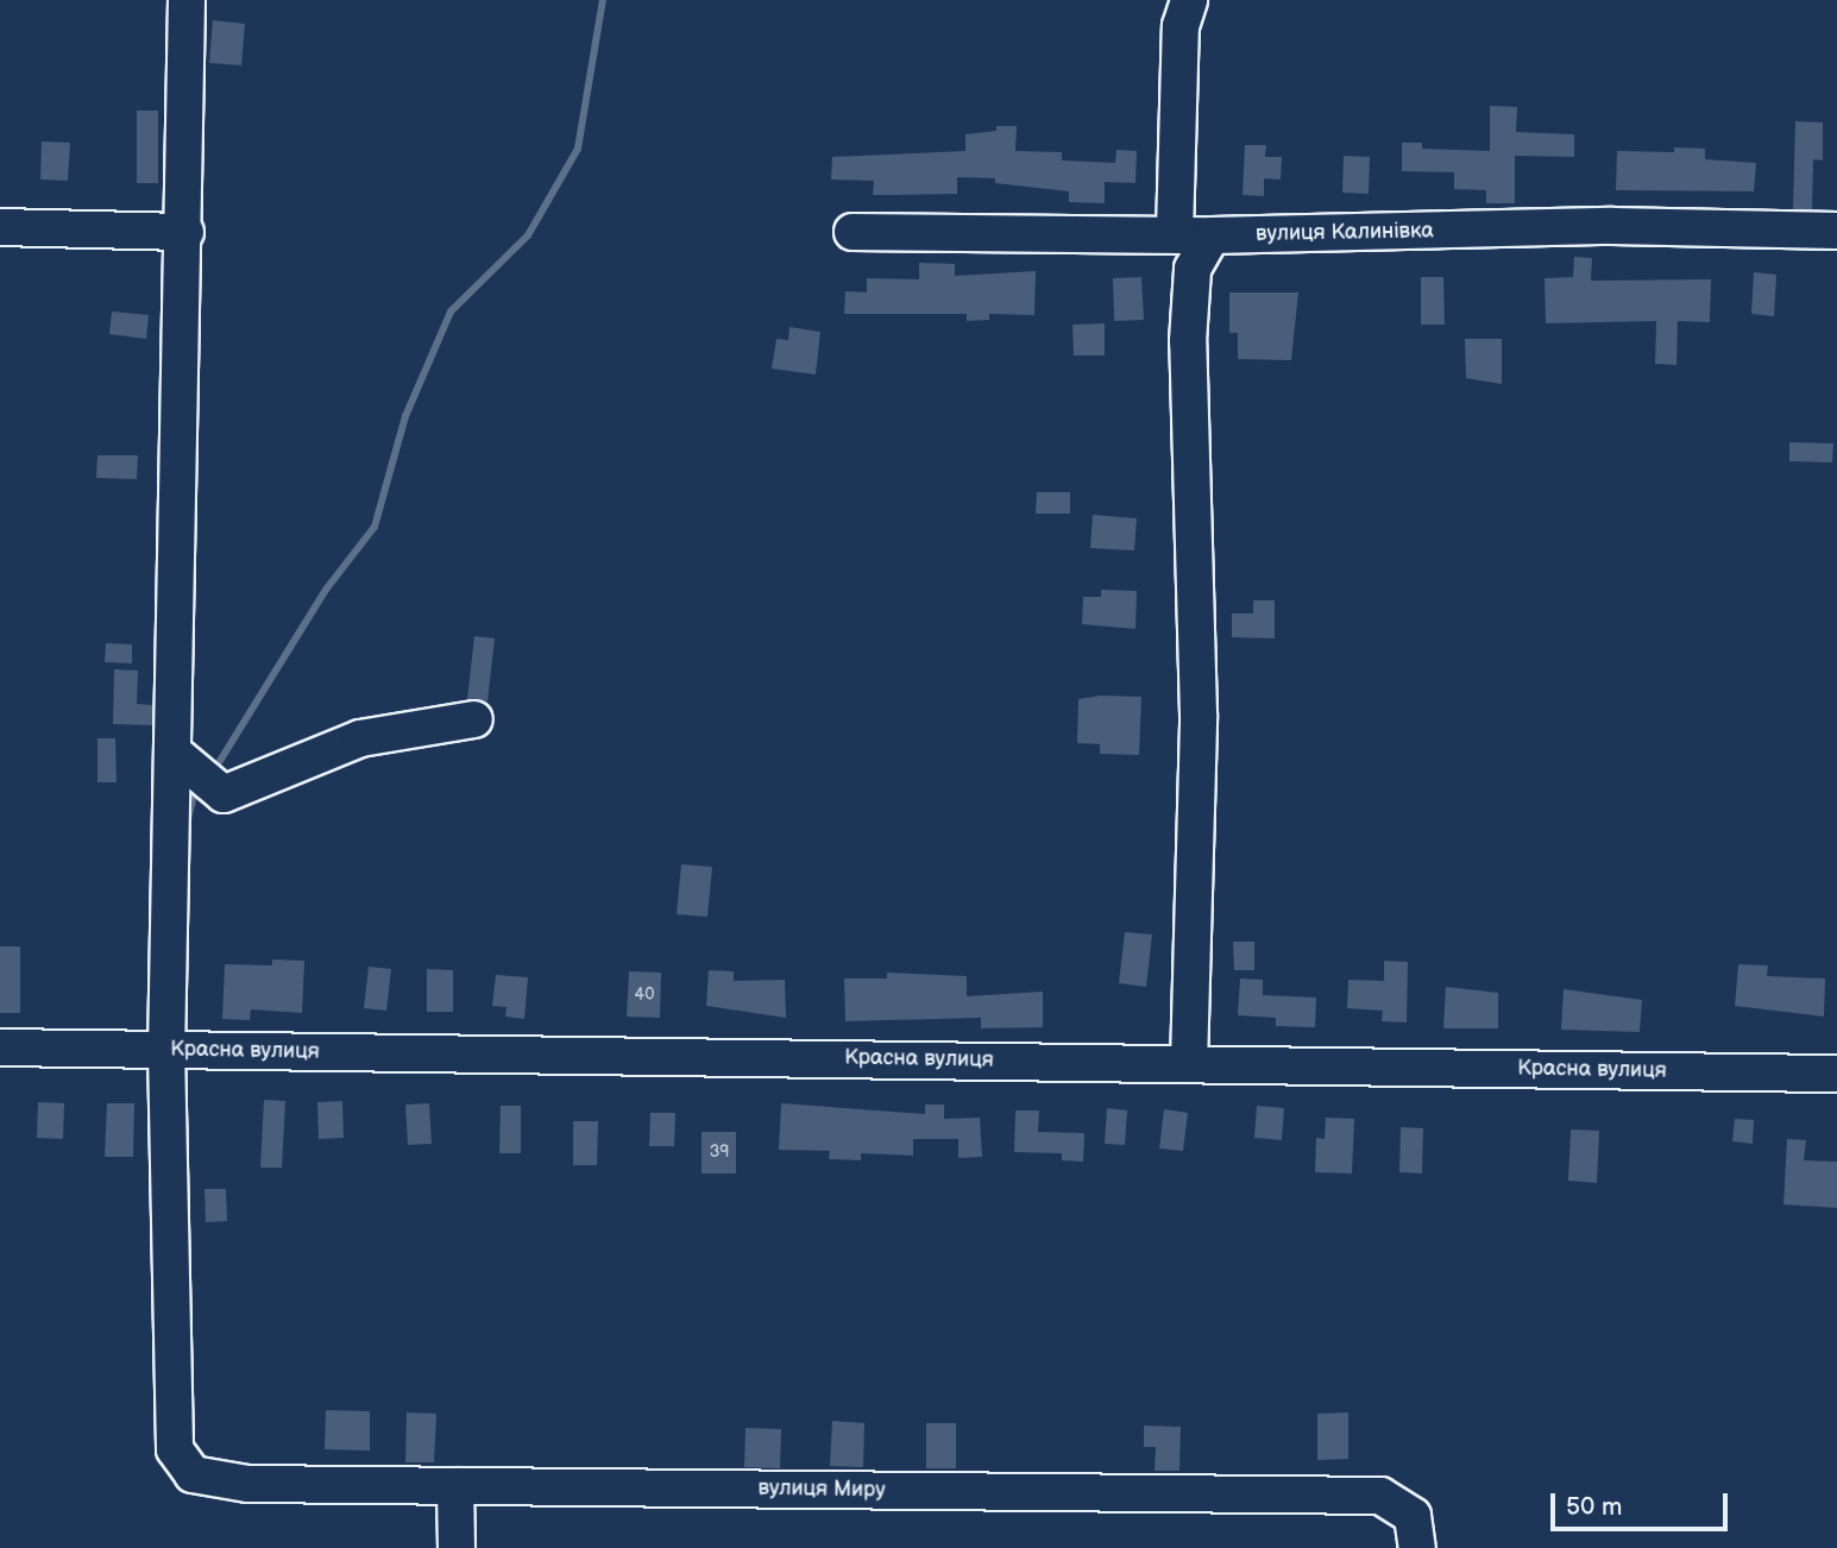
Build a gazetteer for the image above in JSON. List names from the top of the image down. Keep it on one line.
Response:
{"streets":{"street":["вулиця Калинівка","Красна вулиця","вулиця Миру"]},"crossings":[["Красна вулиця","вулиця Миру"]],"house_numbers":["40","39"],"scale_bar":"50 m"}
